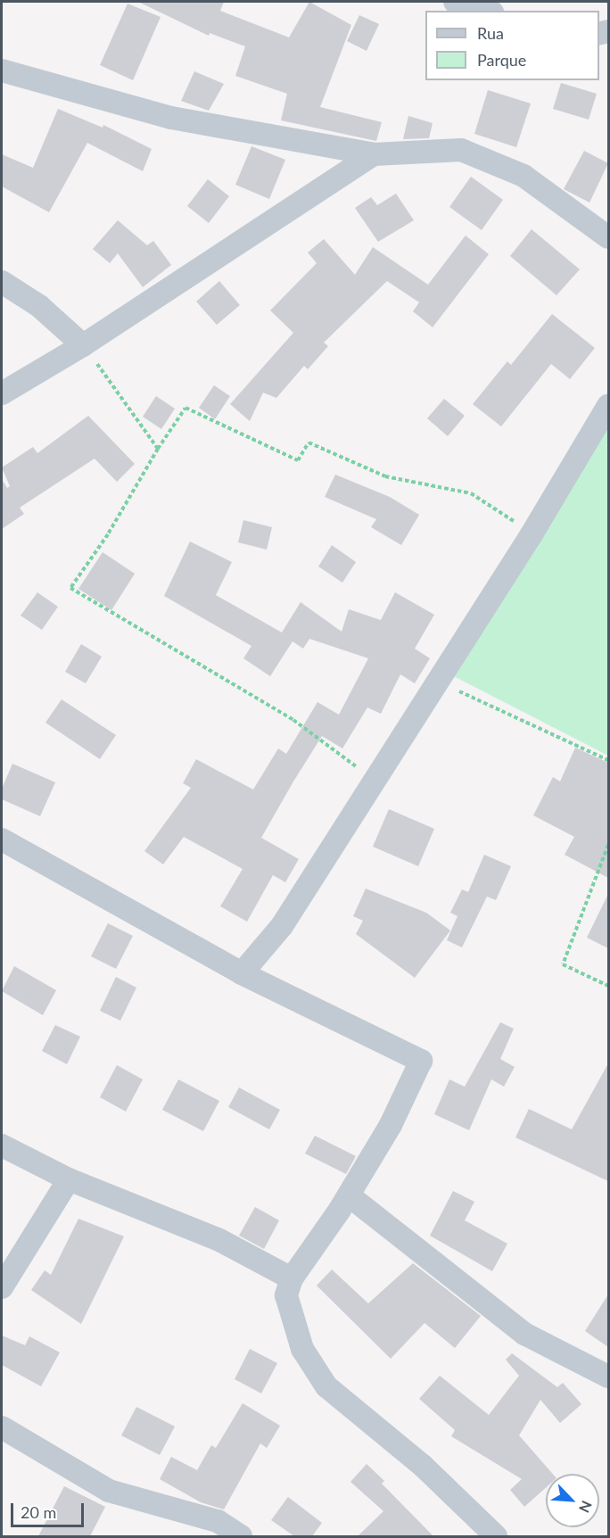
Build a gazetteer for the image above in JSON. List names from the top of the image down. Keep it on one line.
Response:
{"legend":["Rua","Parque"],"scale_bar":"20 m","north":"bottom right"}
